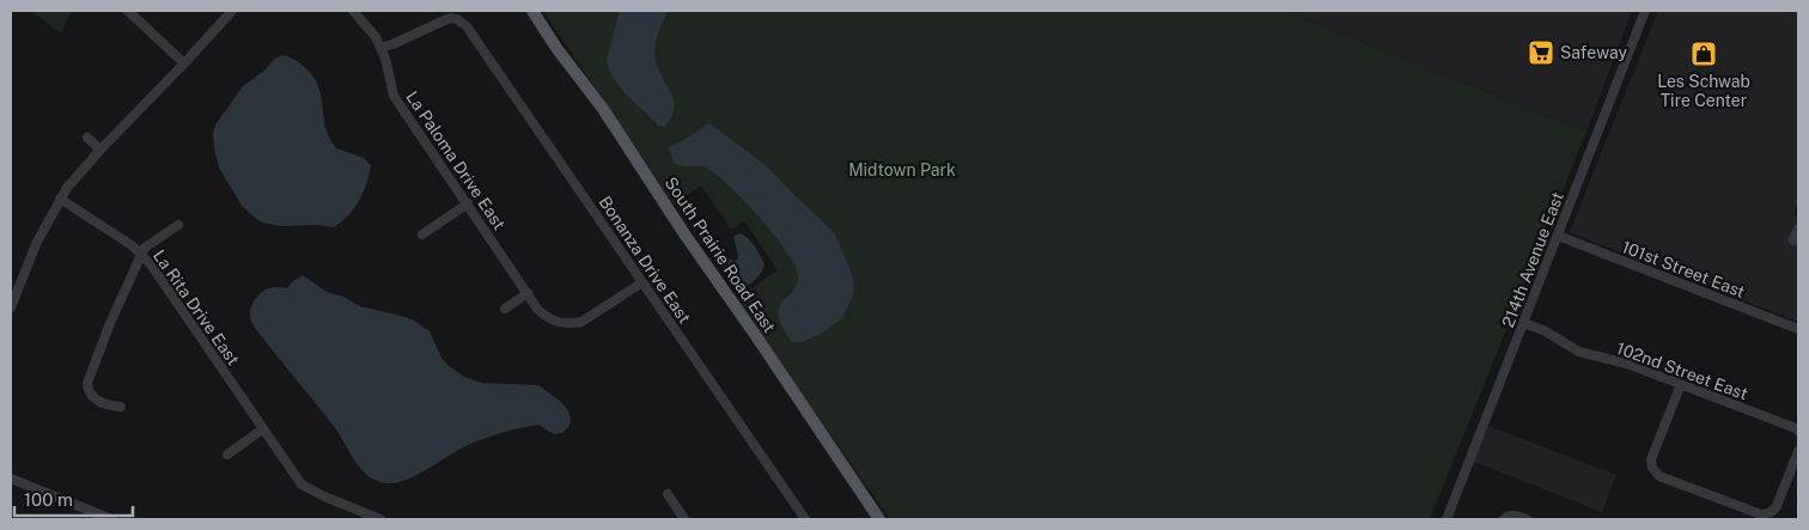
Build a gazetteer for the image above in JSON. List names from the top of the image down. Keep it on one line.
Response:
{"streets":{"main road":["South Prairie Road East"],"street":["La Paloma Drive East","Bonanza Drive East","214th Avenue East","101st Street East","La Rita Drive East","102nd Street East"]},"crossings":[["La Paloma Drive East","Bonanza Drive East"],["214th Avenue East","101st Street East"],["214th Avenue East","102nd Street East"]],"parks":["Midtown Park"],"places":{"supermarket":["Safeway"],"shop":["Les Schwab Tire Center"]},"scale_bar":"100 m"}
